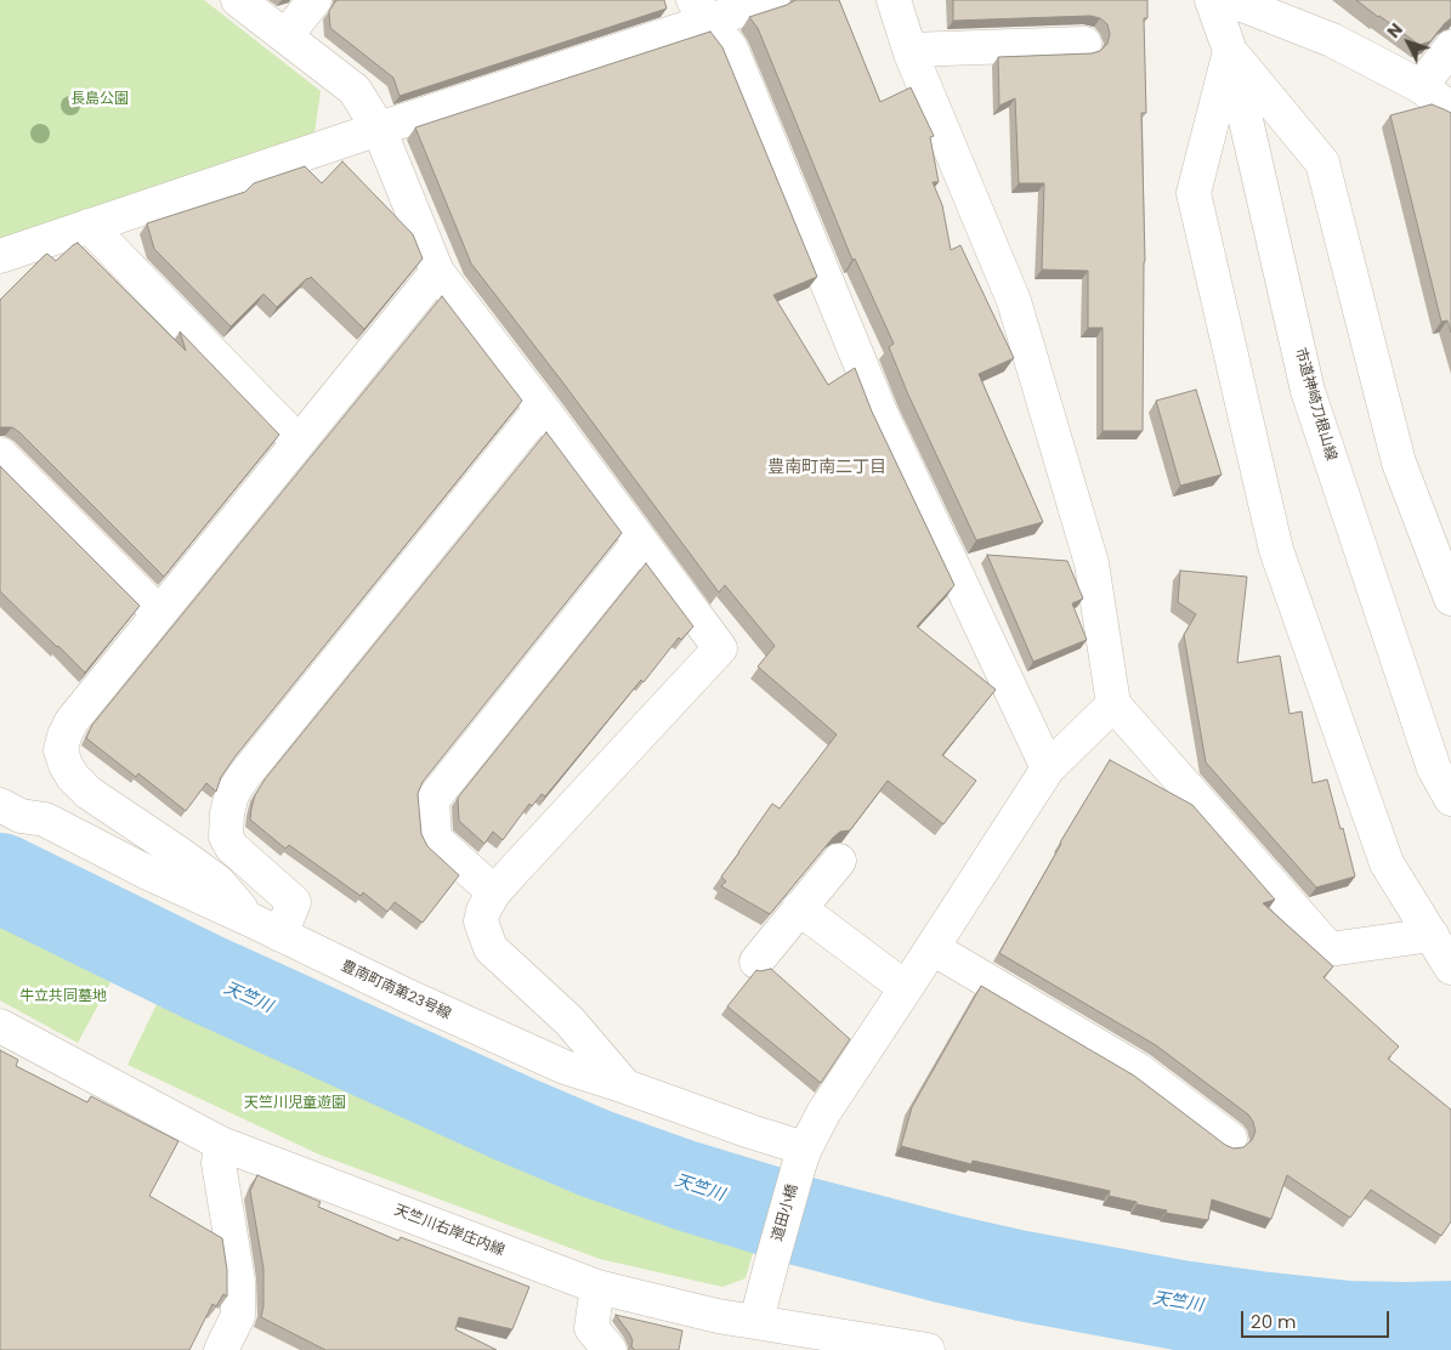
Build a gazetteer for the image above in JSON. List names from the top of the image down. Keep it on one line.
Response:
{"streets":{"street":["市道神崎刀根山線","豊南町南第23号線","道田小橋","天竺川右岸庄内線"]},"crossings":[["豊南町南第23号線","道田小橋"],["道田小橋","天竺川右岸庄内線"]],"districts":["豊南町南二丁目"],"water":["天竺川"],"parks":["長島公園","牛立共同墓地","天竺川児童遊園"],"scale_bar":"20 m","north":"top left"}
